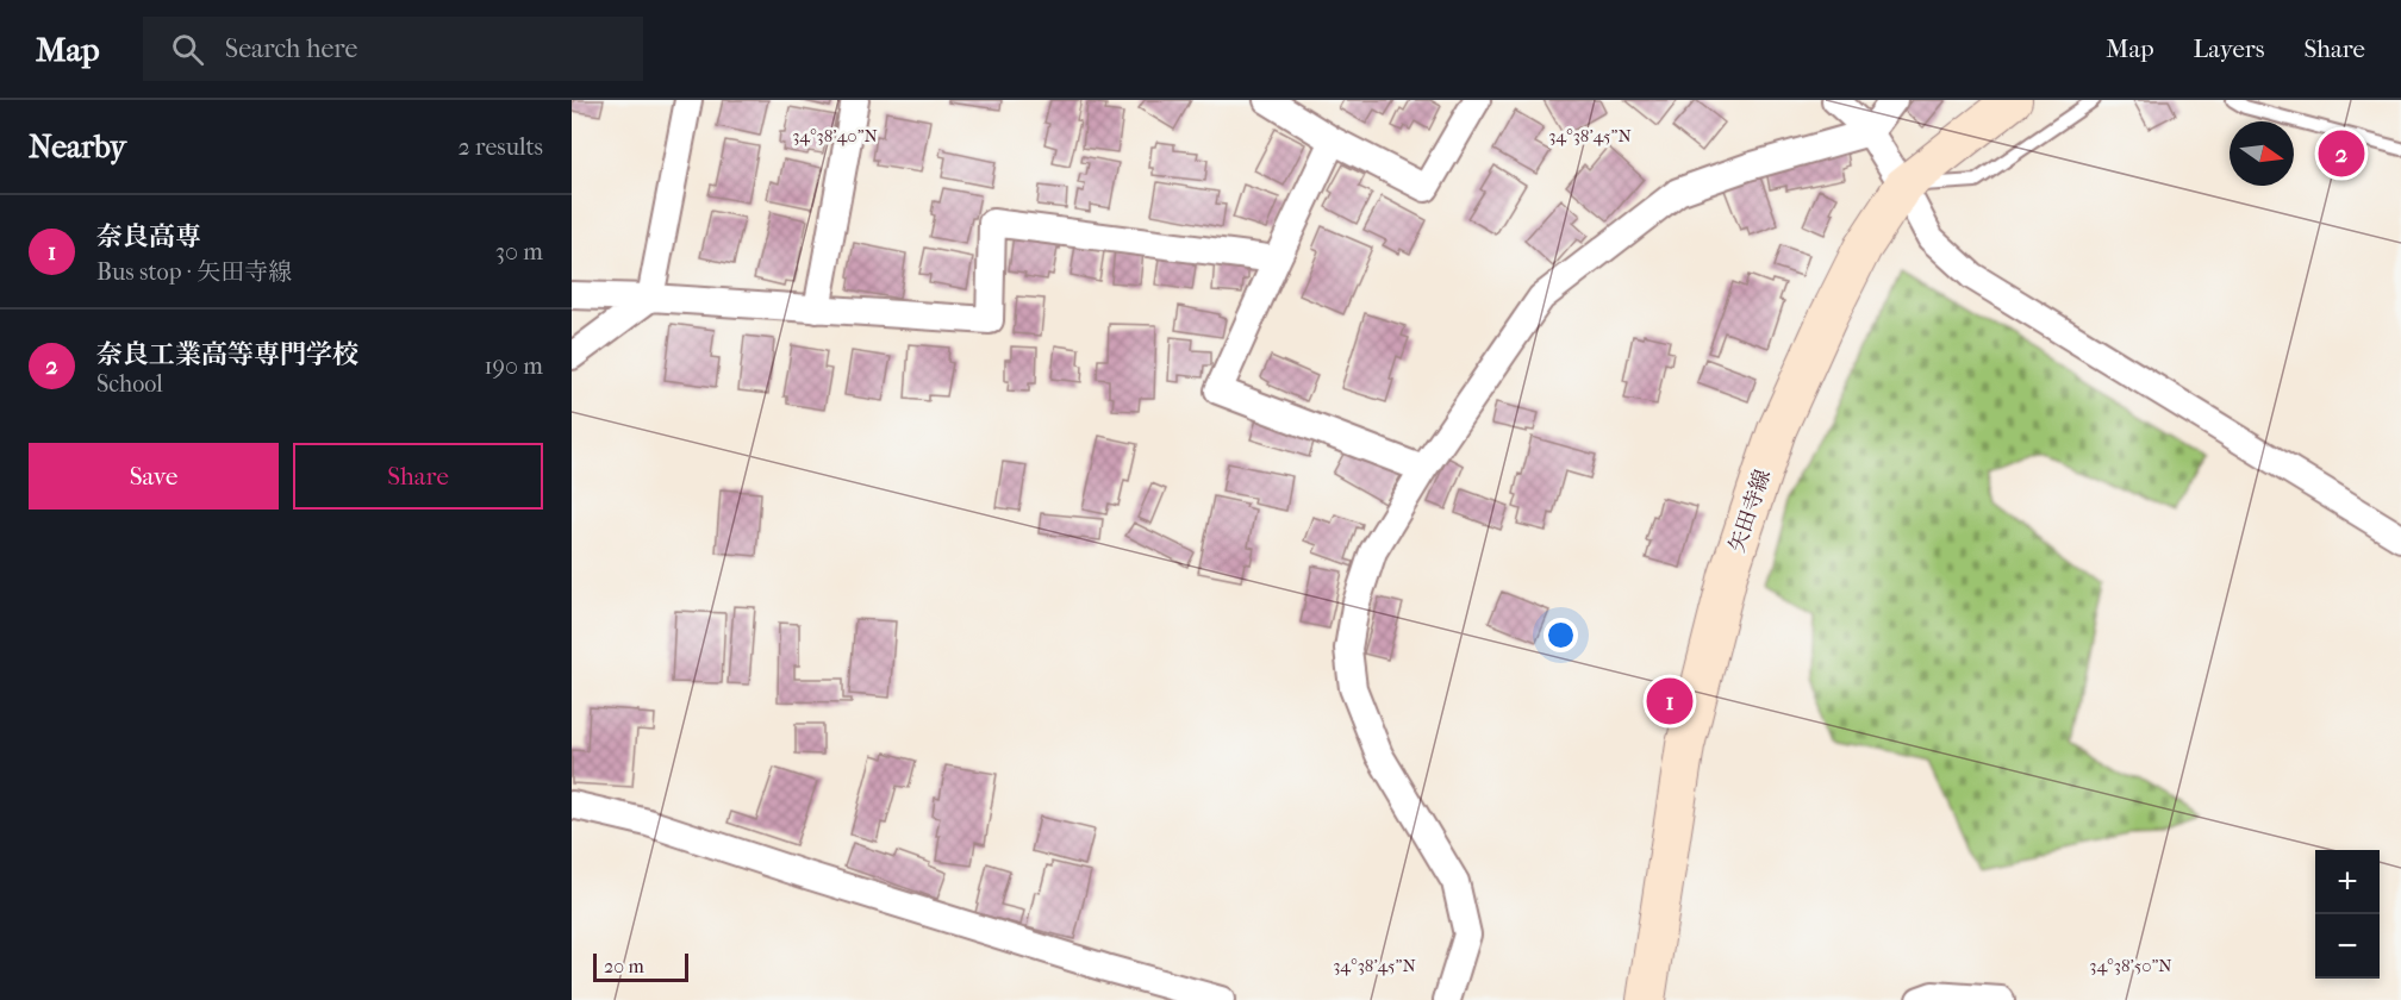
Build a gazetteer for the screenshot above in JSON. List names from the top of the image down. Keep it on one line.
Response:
{"streets":{"main road":["矢田寺線"]},"scale_bar":"20 m","north":"right","page":{"header":"Map","search":"Search here","nav":["Map","Layers","Share"],"heading":["Nearby","2 results"],"pins":["2","1"],"list":[{"mark":"1","name":"奈良高専","note":"Bus stop · 矢田寺線","value":"30 m"},{"mark":"2","name":"奈良工業高等専門学校","note":"School","value":"190 m"}],"buttons":["Save","Share"],"map_buttons":["+","−"],"scale":"20 m"},"coordinates":["34°38'40\"N","34°38'45\"N","34°38'50\"N"]}
